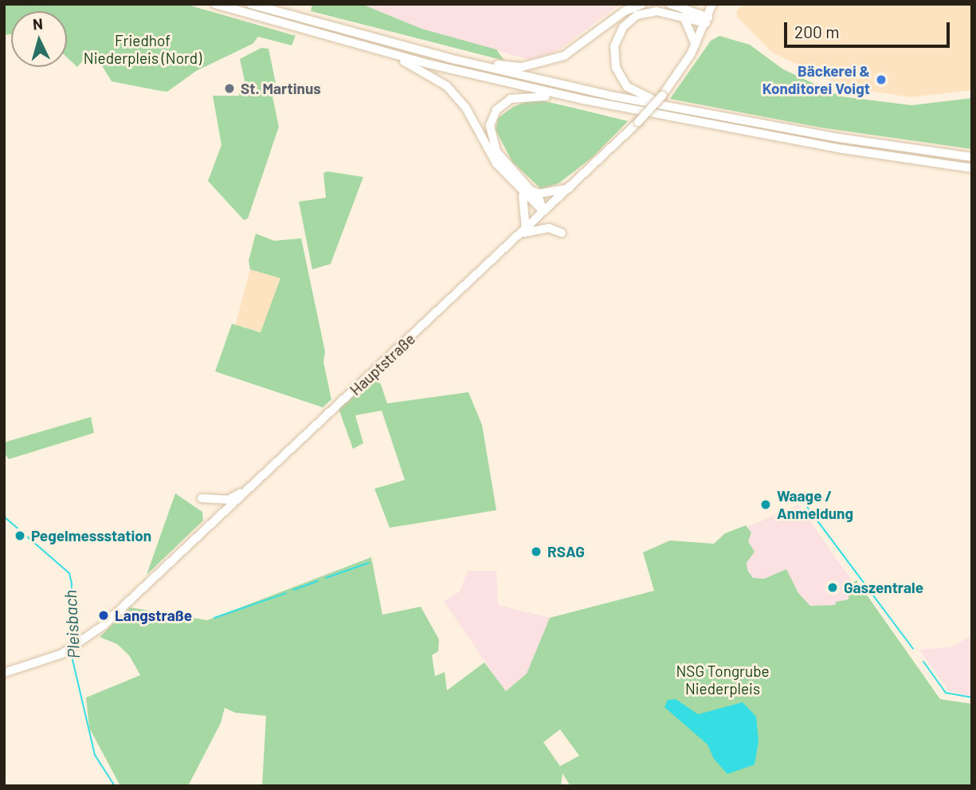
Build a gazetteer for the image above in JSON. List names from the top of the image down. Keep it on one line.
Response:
{"streets":{"main road":["Hauptstraße"]},"water":["Pleisbach"],"parks":["Friedhof Niederpleis (Nord)","NSG Tongrube Niederpleis"],"places":["Bäckerei & Konditorei Voigt","St. Martinus","Waage / Anmeldung","Pegelmessstation","RSAG","Gaszentrale","Langstraße"],"scale_bar":"200 m","north":"top"}
